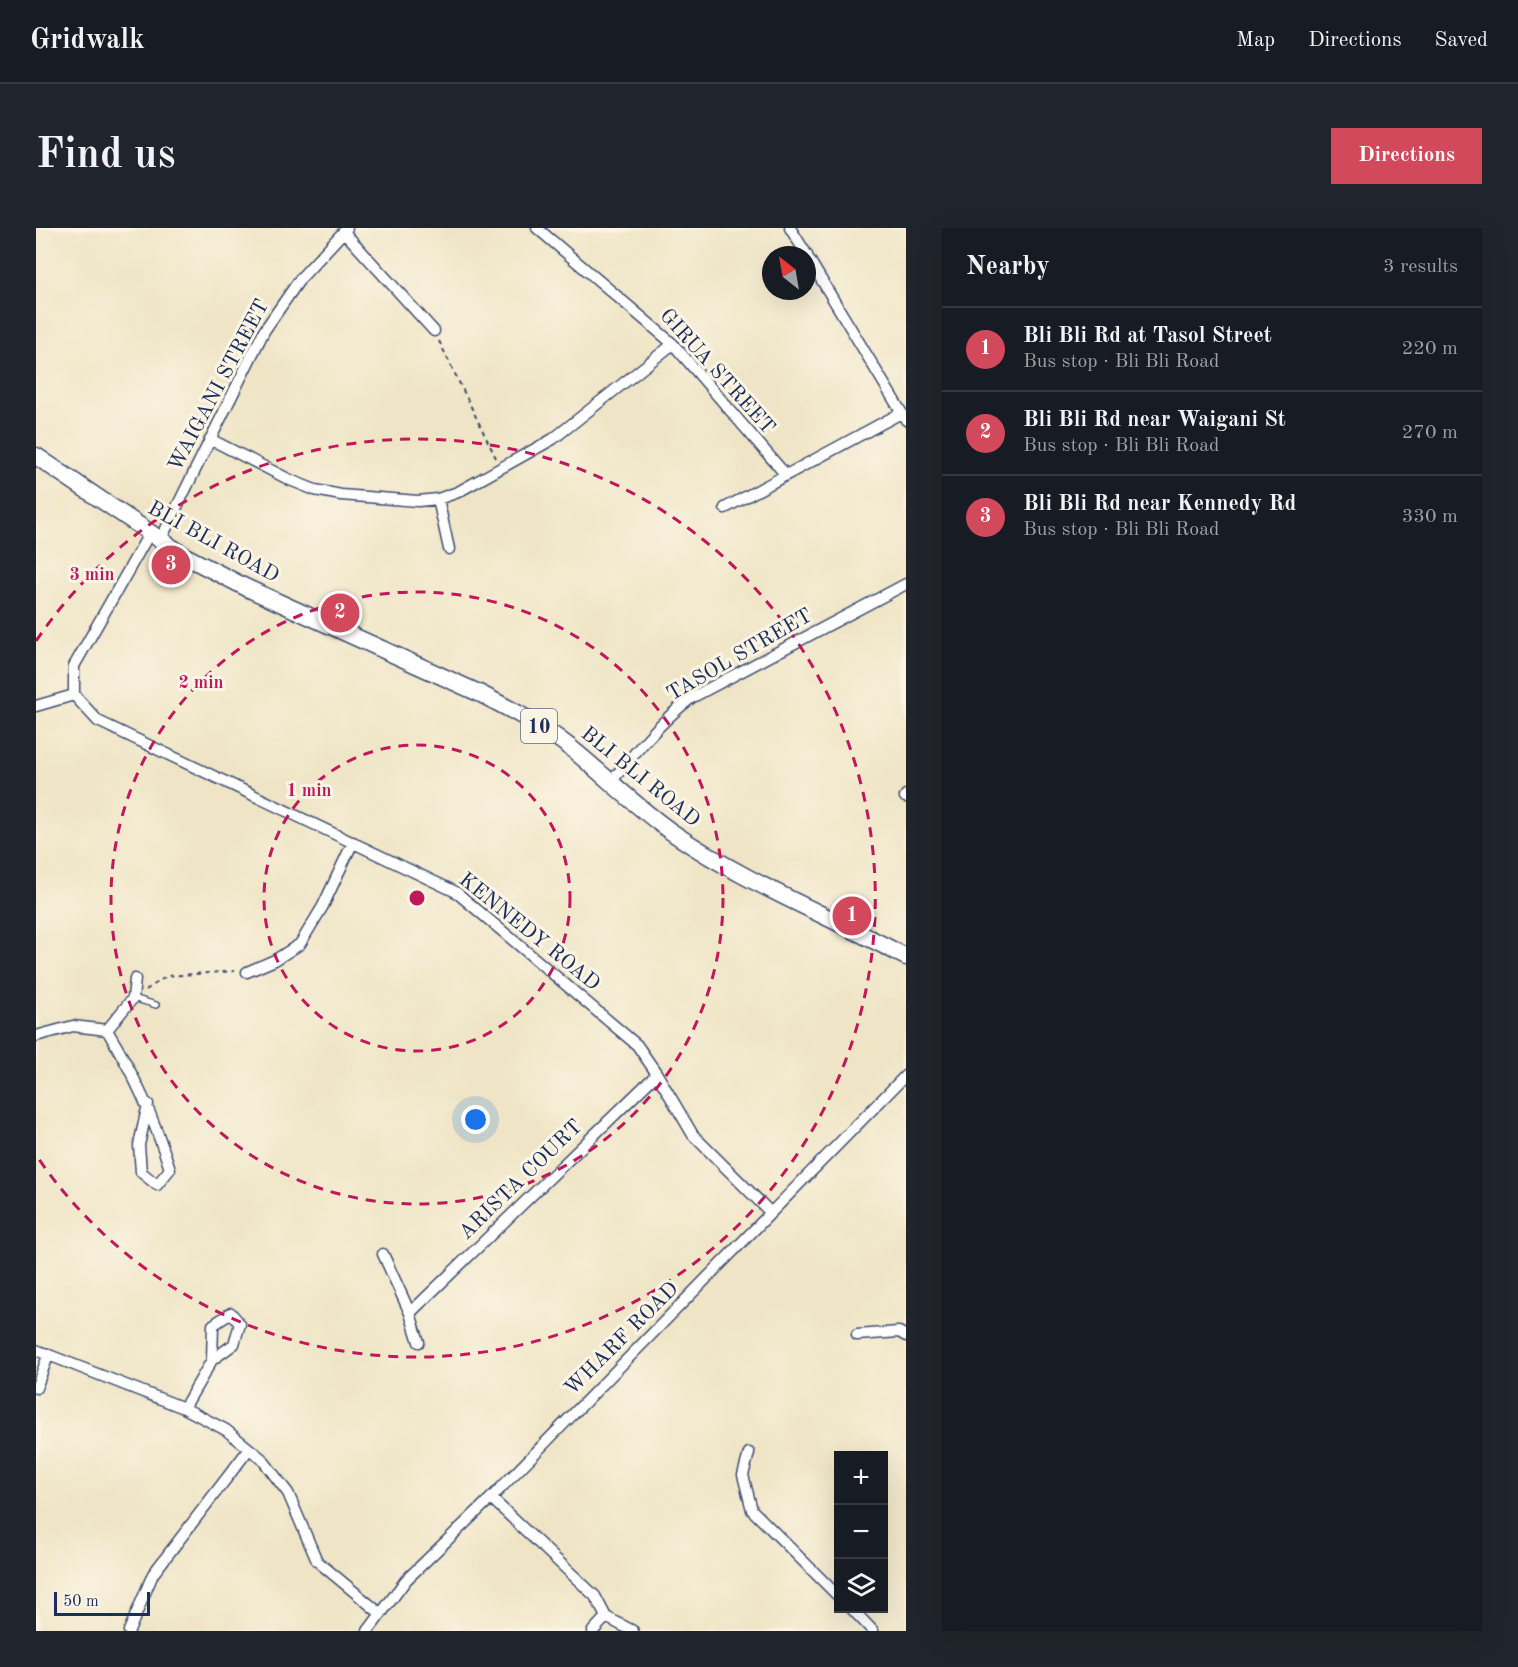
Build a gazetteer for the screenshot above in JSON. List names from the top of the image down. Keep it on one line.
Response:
{"streets":{"main road":["BLI BLI ROAD","10"],"street":["GIRUA STREET","WAIGANI STREET","TASOL STREET","KENNEDY ROAD","ARISTA COURT","WHARF ROAD"]},"crossings":[["WAIGANI STREET","BLI BLI ROAD"],["BLI BLI ROAD","TASOL STREET"],["KENNEDY ROAD","ARISTA COURT"],["KENNEDY ROAD","WHARF ROAD"]],"scale_bar":"50 m","north":"top left","page":{"header":"Gridwalk","nav":["Map","Directions","Saved"],"buttons":"Directions","title":"Find us","heading":["Nearby","3 results"],"list":[{"mark":"1","name":"Bli Bli Rd at Tasol Street","note":"Bus stop · Bli Bli Road","value":"220 m"},{"mark":"2","name":"Bli Bli Rd near Waigani St","note":"Bus stop · Bli Bli Road","value":"270 m"},{"mark":"3","name":"Bli Bli Rd near Kennedy Rd","note":"Bus stop · Bli Bli Road","value":"330 m"}],"pins":["3","2","1"],"map_buttons":["+","−"],"scale":"50 m"},"rings":["3 min","2 min","1 min"]}
